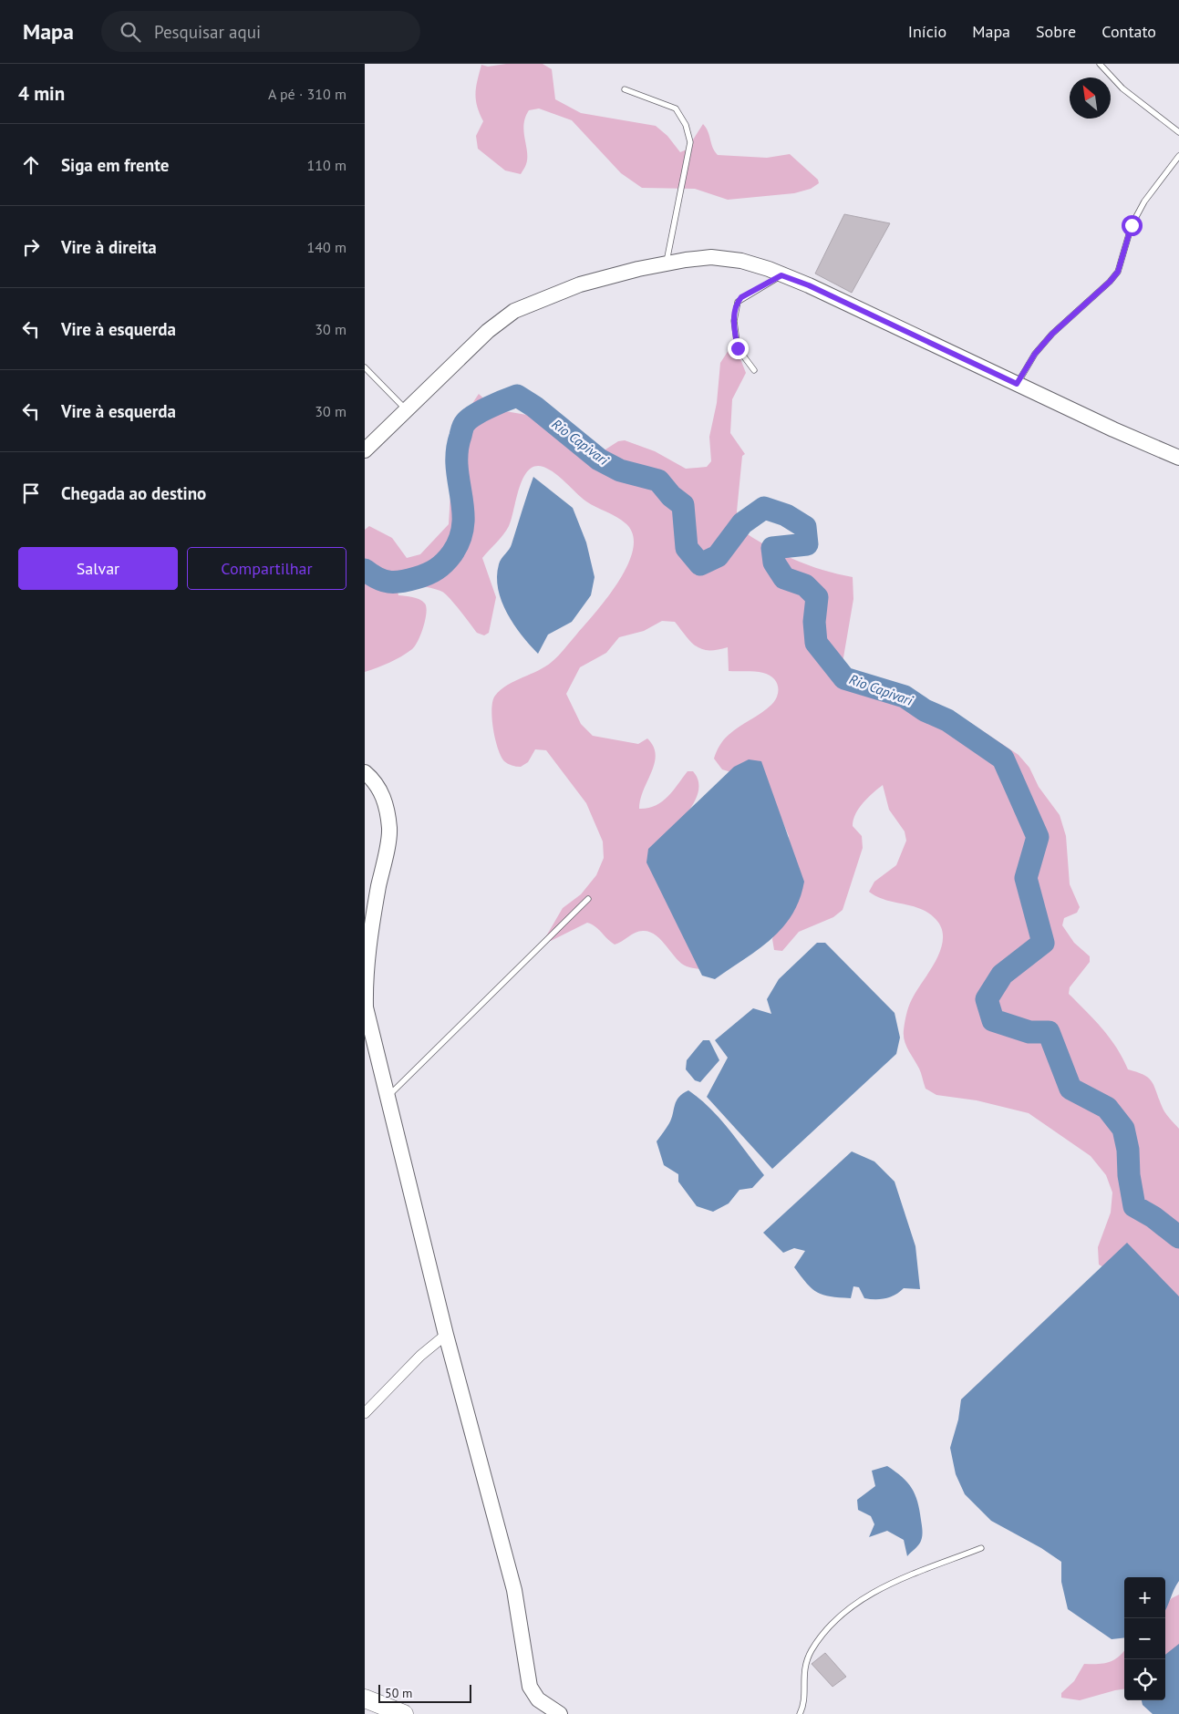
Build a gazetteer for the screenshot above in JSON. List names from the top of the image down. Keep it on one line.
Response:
{"water":["Rio Capivari"],"scale_bar":"50 m","north":"top left","page":{"header":"Mapa","search":"Pesquisar aqui","nav":["Início","Mapa","Sobre","Contato"],"heading":["4 min","A pé · 310 m"],"list":[["Siga em frente","110 m"],["Vire à direita","140 m"],["Vire à esquerda","30 m"],["Vire à esquerda","30 m"],"Chegada ao destino"],"buttons":["Salvar","Compartilhar"],"map_buttons":["+","−"],"scale":"50 m"}}
